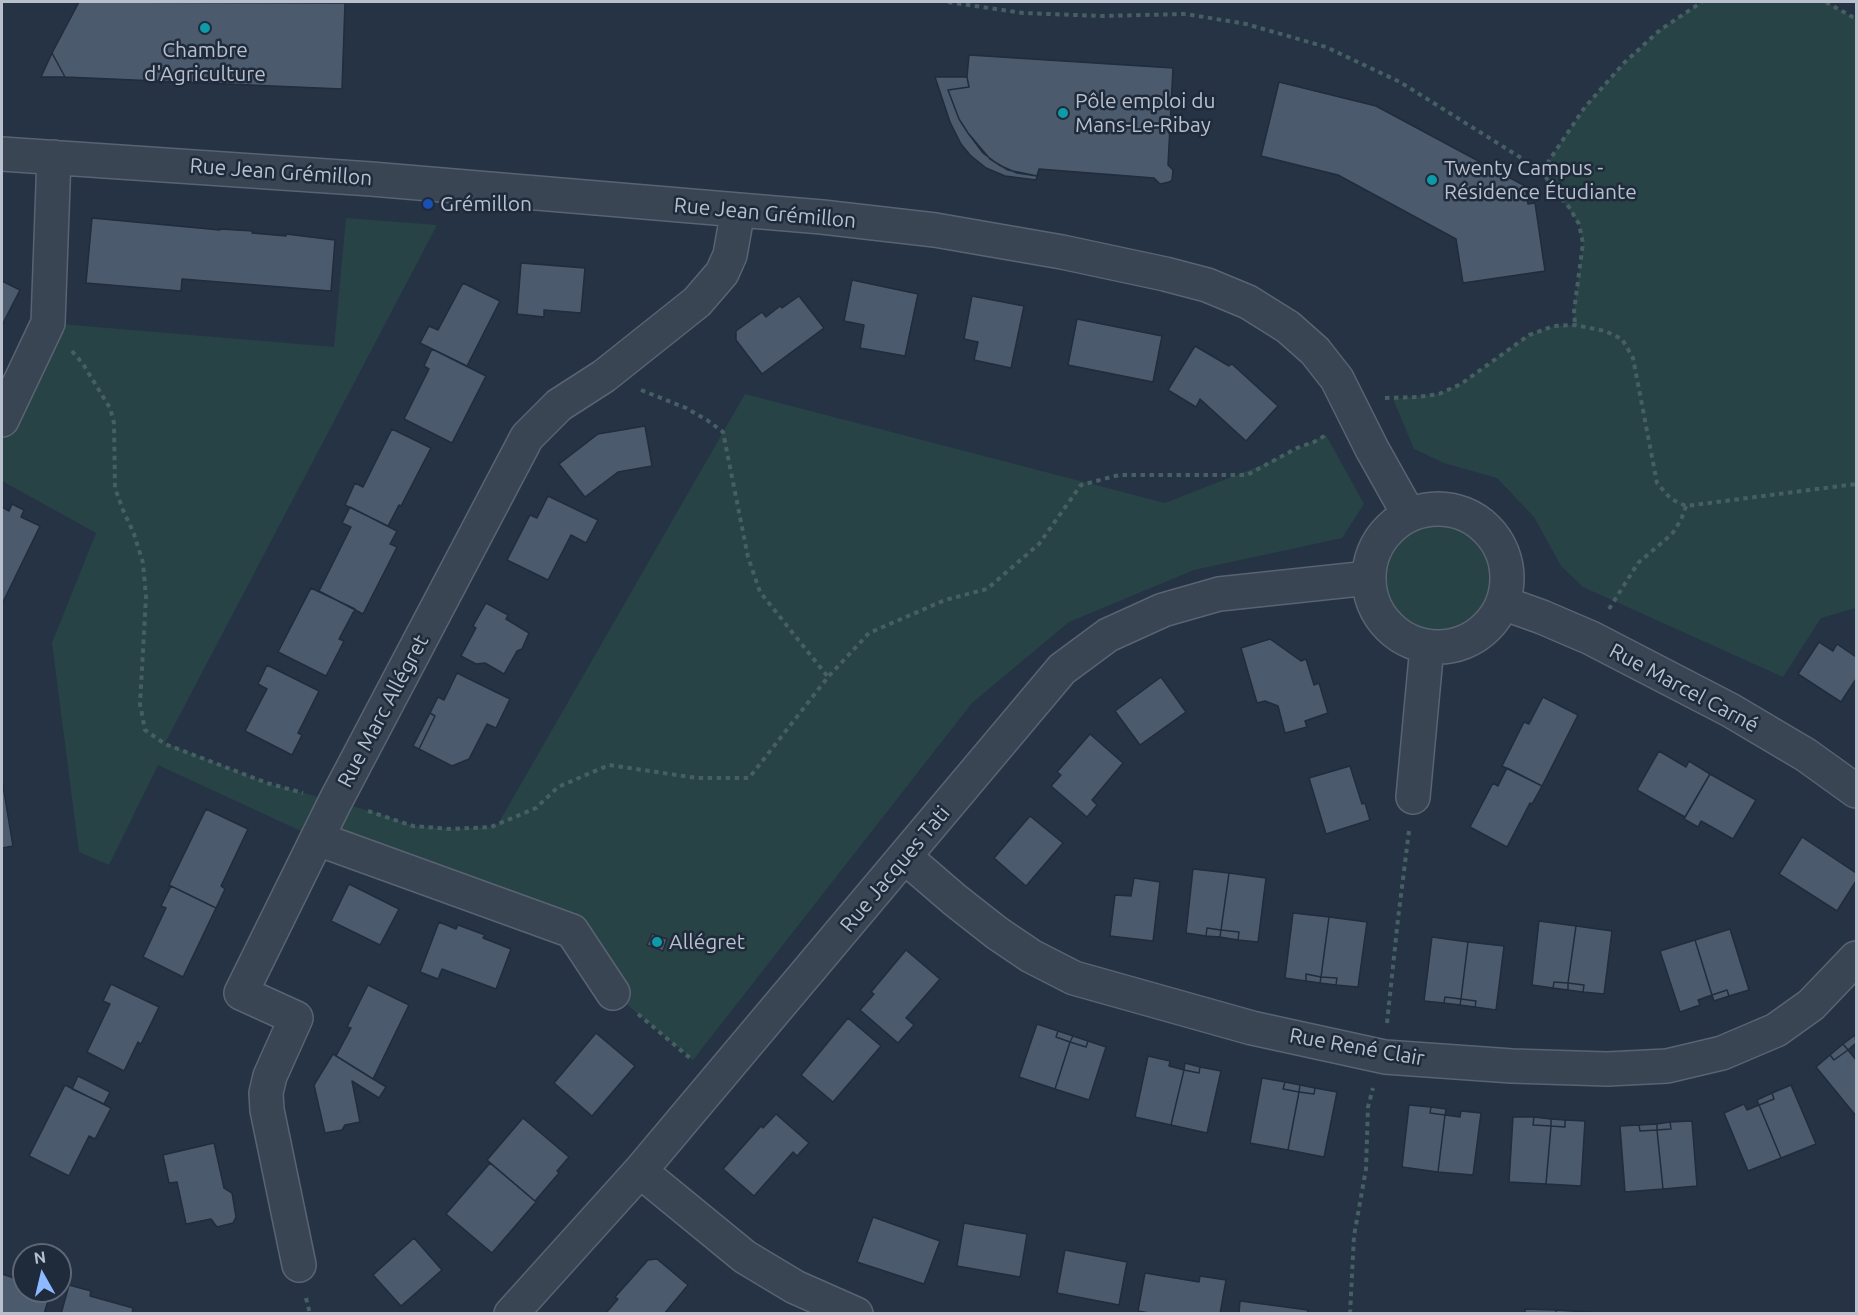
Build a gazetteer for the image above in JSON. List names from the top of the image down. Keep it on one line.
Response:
{"streets":{"street":["Rue Jean Grémillon","Rue Marcel Carné","Rue Marc Allégret","Rue Jacques Tati","Rue René Clair"]},"crossings":[["Rue Jean Grémillon","Rue Marcel Carné"],["Rue Jean Grémillon","Rue Marc Allégret"],["Rue Jean Grémillon","Rue Jacques Tati"],["Rue Marcel Carné","Rue Jacques Tati"],["Rue Jacques Tati","Rue René Clair"]],"places":["Chambre d'Agriculture","Pôle emploi du Mans-Le-Ribay","Twenty Campus - Résidence Étudiante","Grémillon","Allégret"],"north":"top"}
